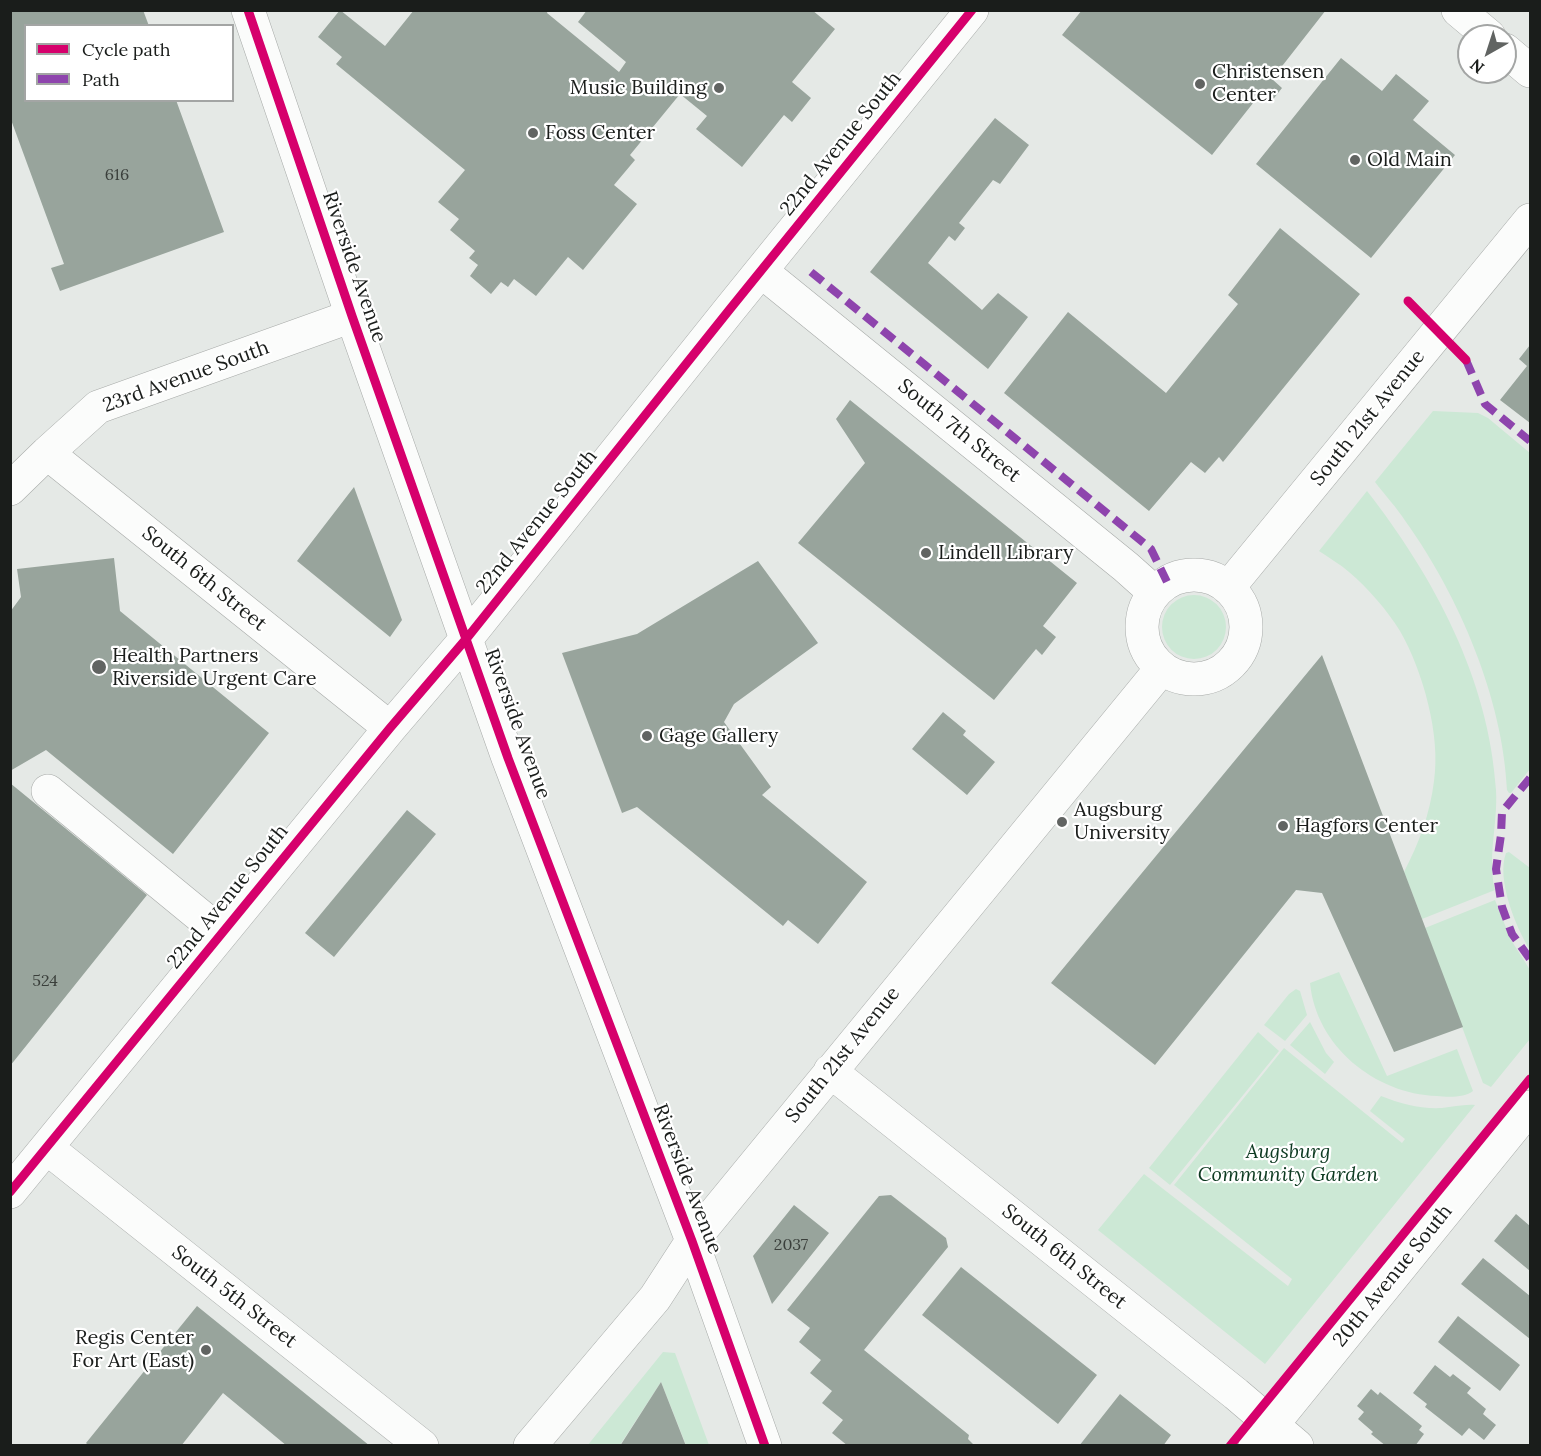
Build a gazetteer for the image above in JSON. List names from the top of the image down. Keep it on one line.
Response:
{"streets":{"street":["22nd Avenue South","Riverside Avenue","23rd Avenue South","South 21st Avenue","South 7th Street","South 6th Street","20th Avenue South","South 5th Street"]},"crossings":[["22nd Avenue South","Riverside Avenue"],["22nd Avenue South","South 7th Street"],["22nd Avenue South","South 6th Street"],["22nd Avenue South","South 5th Street"],["Riverside Avenue","23rd Avenue South"],["Riverside Avenue","South 21st Avenue"],["23rd Avenue South","South 6th Street"],["South 21st Avenue","South 7th Street"],["South 21st Avenue","South 6th Street"],["South 6th Street","20th Avenue South"]],"parks":["Augsburg Community Garden"],"places":["Christensen Center","Music Building","Foss Center","Old Main","Lindell Library","Health Partners Riverside Urgent Care","Gage Gallery","Augsburg University","Hagfors Center","Regis Center For Art (East)"],"house_numbers":["616","524","2037"],"legend":["Cycle path","Path"],"north":"bottom left"}
